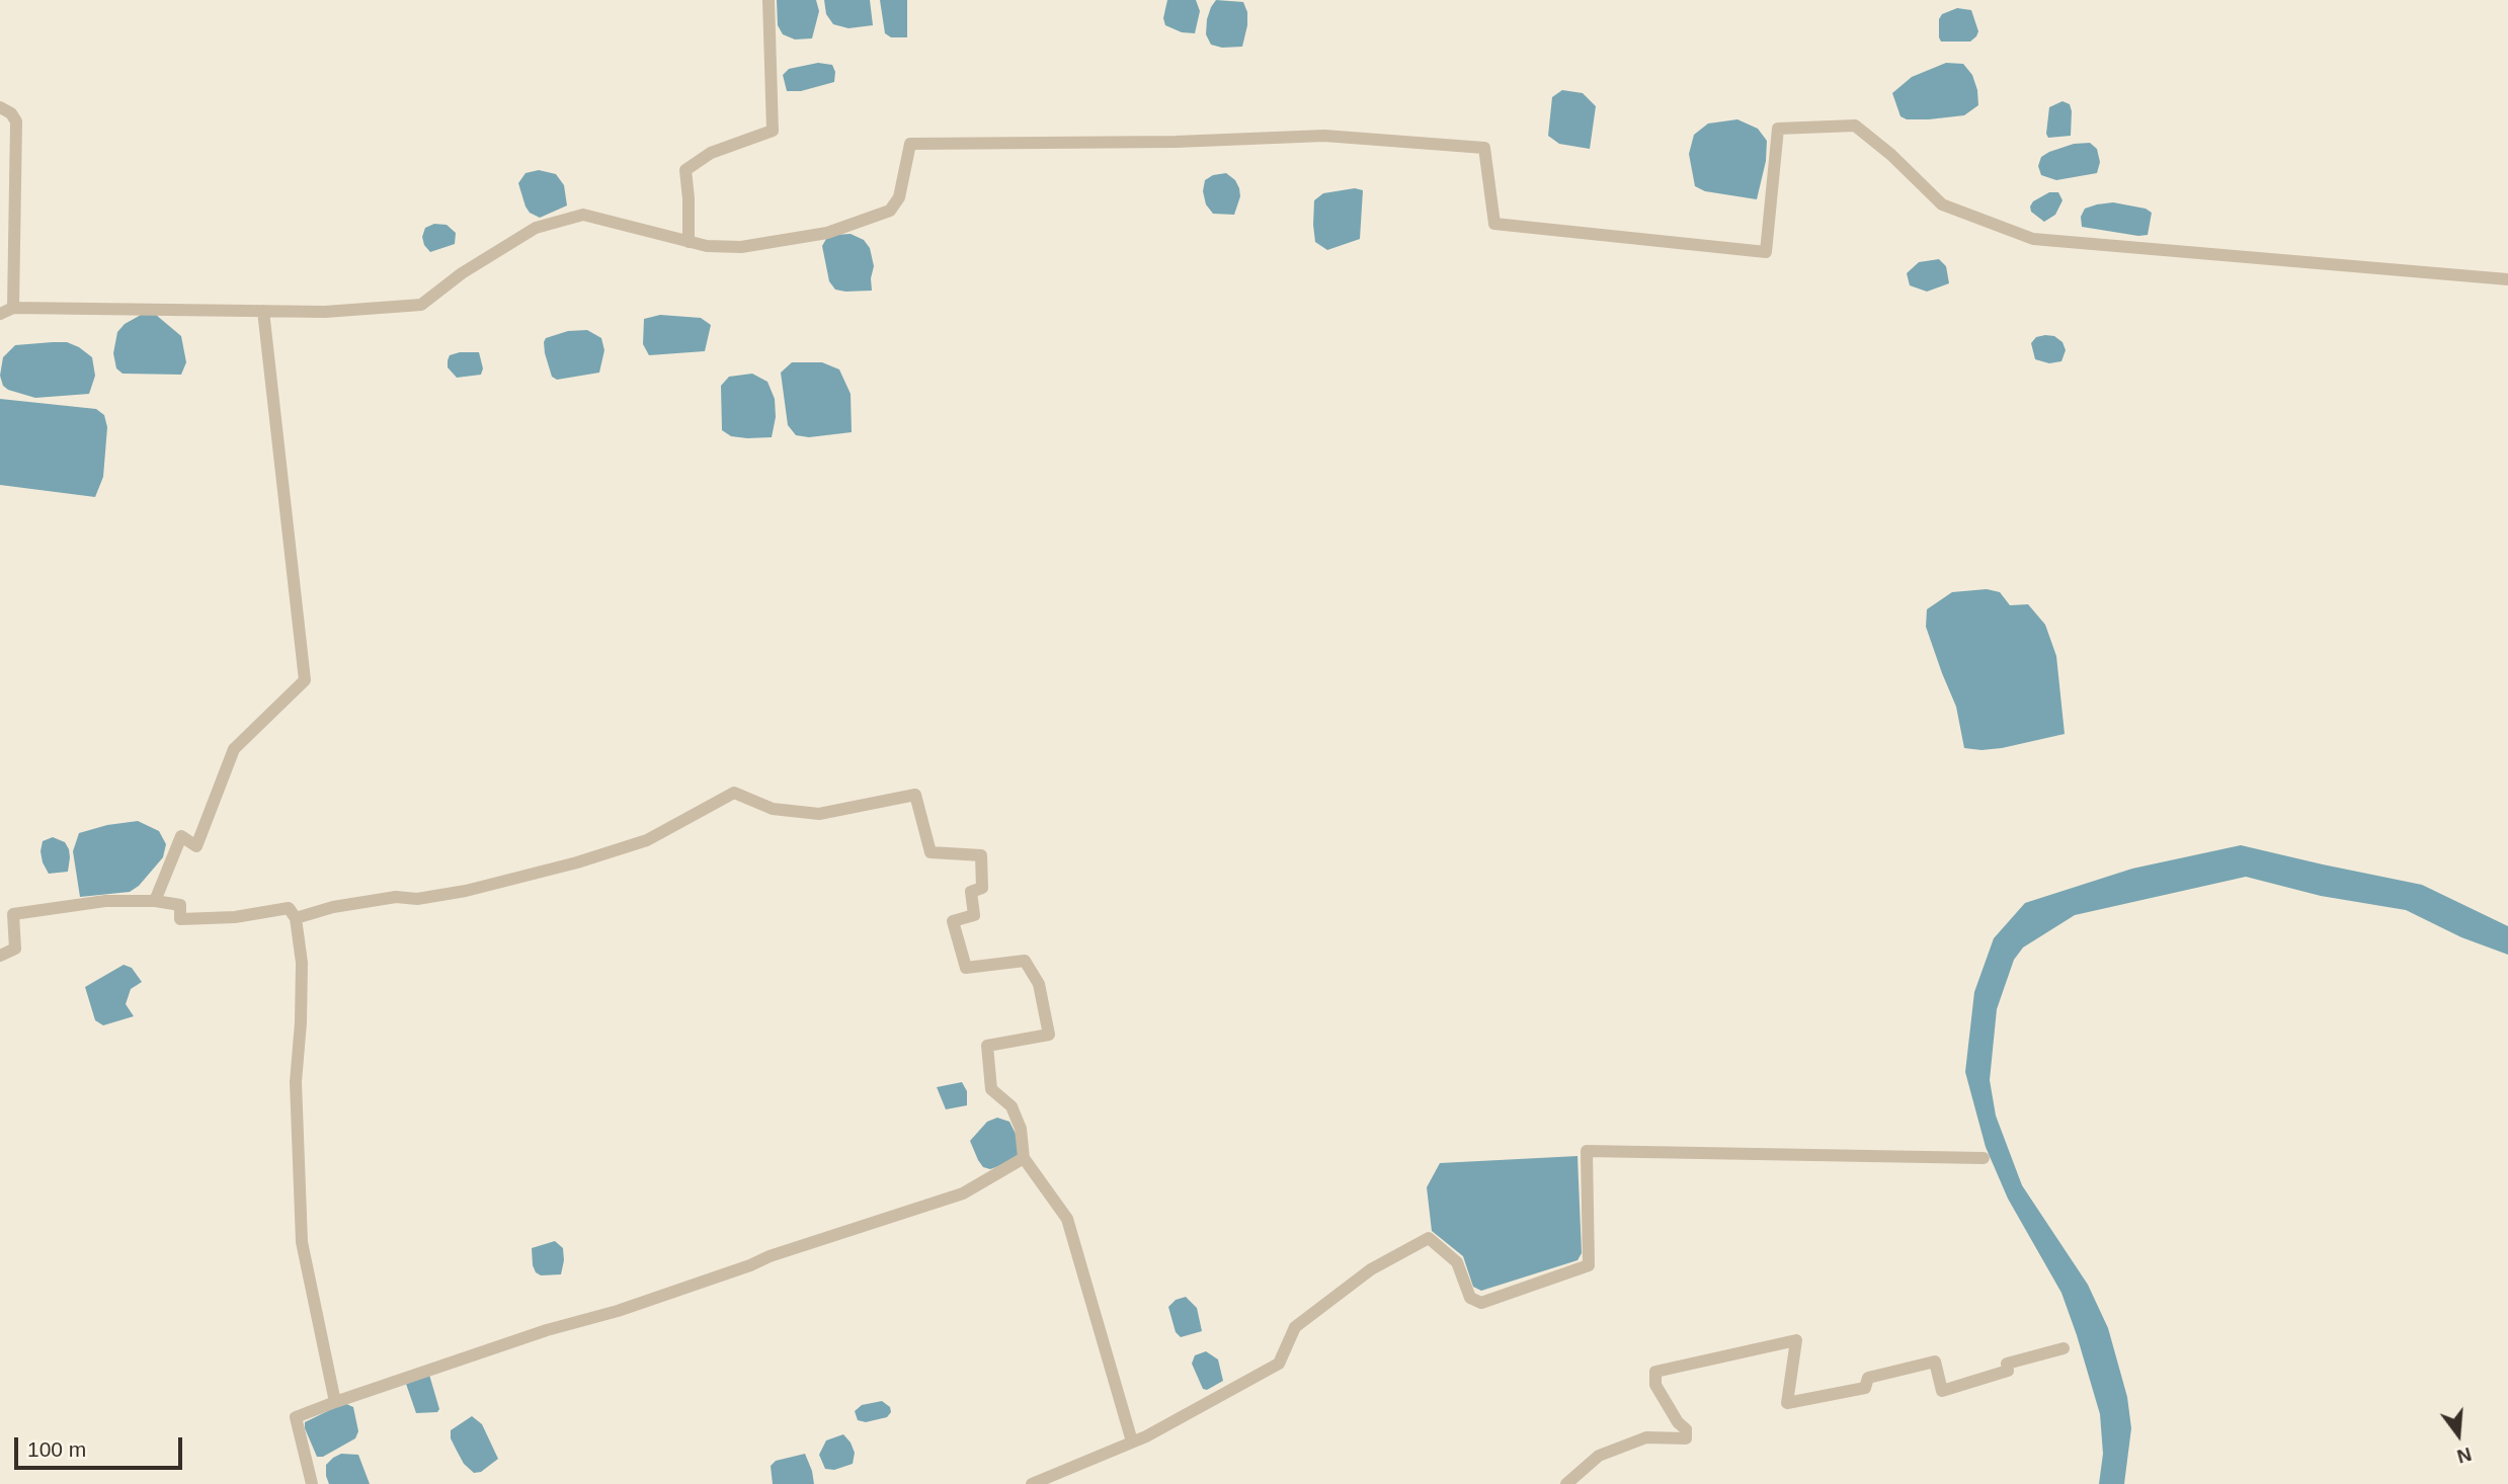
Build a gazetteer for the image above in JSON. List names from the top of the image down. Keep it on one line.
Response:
{"scale_bar":"100 m","north":"bottom"}
